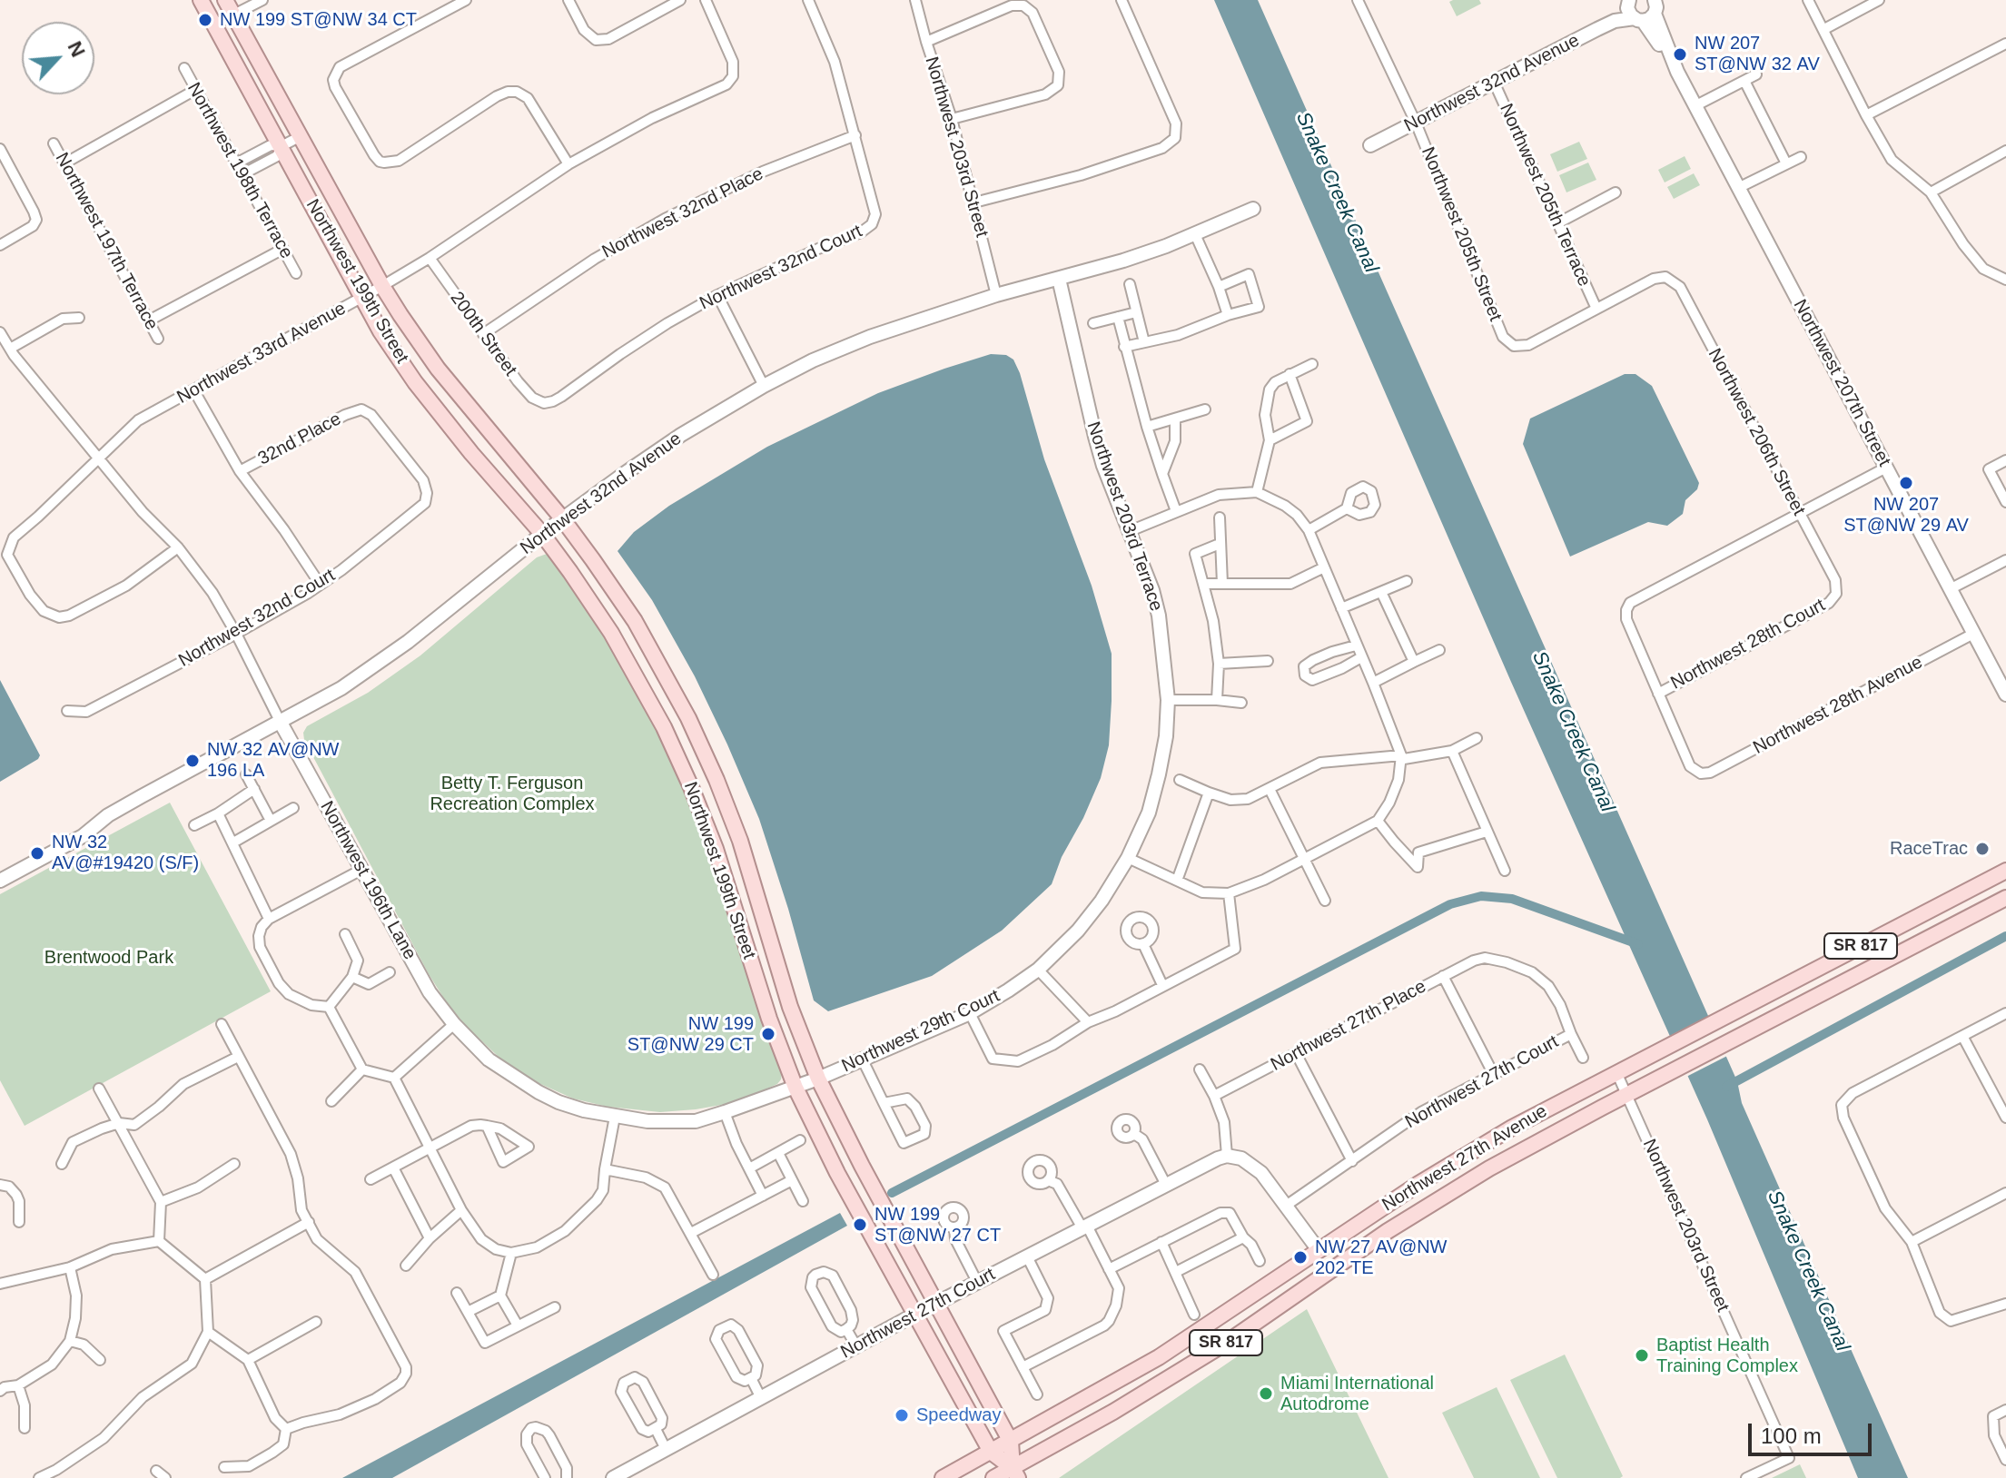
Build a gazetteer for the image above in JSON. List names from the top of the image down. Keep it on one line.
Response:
{"streets":{"main road":["Northwest 199th Street","SR 817","Northwest 27th Avenue"],"street":["Northwest 32nd Avenue","Northwest 203rd Street","Northwest 198th Terrace","Northwest 205th Terrace","Northwest 32nd Place","Northwest 205th Street","Northwest 197th Terrace","Northwest 32nd Court","200th Street","Northwest 33rd Avenue","Northwest 207th Street","Northwest 206th Street","32nd Place","Northwest 203rd Terrace","Northwest 28th Court","Northwest 28th Avenue","Northwest 196th Lane","Northwest 27th Place","Northwest 29th Court","Northwest 27th Court"]},"crossings":[["Northwest 32nd Avenue","Northwest 203rd Street"],["Northwest 32nd Avenue","Northwest 205th Terrace"],["Northwest 32nd Avenue","Northwest 205th Street"],["Northwest 32nd Avenue","Northwest 199th Street"],["Northwest 32nd Avenue","Northwest 207th Street"],["Northwest 32nd Avenue","Northwest 203rd Terrace"],["Northwest 32nd Avenue","Northwest 196th Lane"],["Northwest 203rd Street","Northwest 27th Avenue"],["Northwest 205th Terrace","Northwest 205th Street"],["Northwest 205th Terrace","Northwest 206th Street"],["Northwest 32nd Place","Northwest 32nd Court"],["Northwest 32nd Place","200th Street"],["Northwest 205th Street","Northwest 206th Street"],["Northwest 32nd Court","200th Street"],["Northwest 32nd Court","32nd Place"],["Northwest 32nd Court","Northwest 196th Lane"],["Northwest 199th Street","Northwest 33rd Avenue"],["Northwest 199th Street","Northwest 29th Court"],["Northwest 199th Street","Northwest 27th Court"],["Northwest 199th Street","Northwest 27th Avenue"],["200th Street","Northwest 33rd Avenue"],["Northwest 33rd Avenue","Northwest 196th Lane"],["Northwest 207th Street","Northwest 28th Avenue"],["Northwest 206th Street","Northwest 28th Court"],["Northwest 203rd Terrace","Northwest 29th Court"],["Northwest 28th Court","Northwest 28th Avenue"],["Northwest 196th Lane","Northwest 29th Court"],["Northwest 27th Place","Northwest 27th Court"]],"water":["Snake Creek Canal"],"parks":["Betty T. Ferguson Recreation Complex","Brentwood Park"],"places":["NW 199 ST@NW 34 CT","NW 207 ST@NW 32 AV","NW 207 ST@NW 29 AV","NW 32 AV@NW 196 LA","RaceTrac","NW 32 AV@#19420 (S/F)","NW 199 ST@NW 29 CT","NW 199 ST@NW 27 CT","NW 27 AV@NW 202 TE","Baptist Health Training Complex","Miami International Autodrome","Speedway"],"scale_bar":"100 m","north":"top right"}
